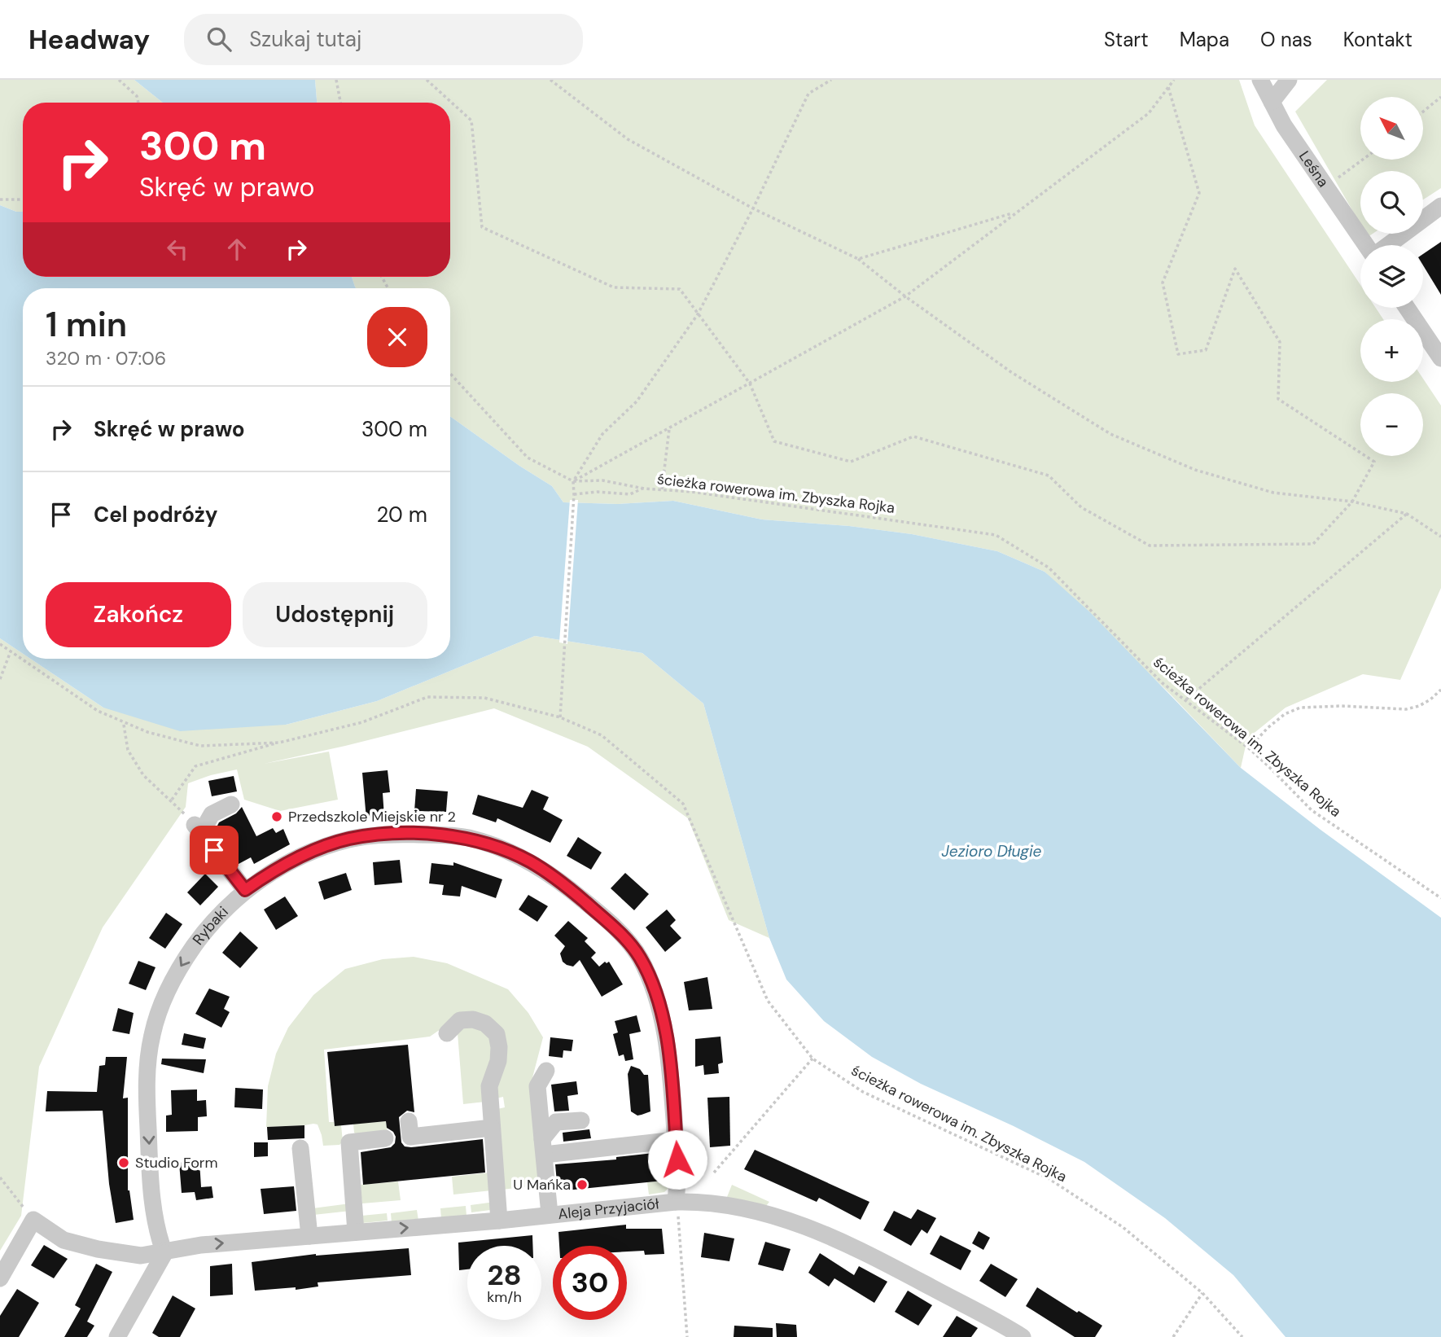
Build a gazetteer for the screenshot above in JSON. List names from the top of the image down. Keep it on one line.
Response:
{"streets":{"street":["Leśna","Rybaki","Aleja Przyjaciół"],"path":["ścieżka rowerowa im. Zbyszka Rojka"]},"crossings":[["Rybaki","Aleja Przyjaciół"]],"water":["Jezioro Długie"],"places":["Przedszkole Miejskie nr 2","Studio Form","U Mańka"],"north":"top left","page":{"header":"Headway","search":"Szukaj tutaj","nav":["Start","Mapa","O nas","Kontakt"],"map_buttons":["+","−"],"turn":["300 m","Skręć w prawo"],"heading":["1 min","320 m · 07:06"],"list":[{"name":"Skręć w prawo","value":"300 m"},{"name":"Cel podróży","value":"20 m"}],"buttons":["Zakończ","Udostępnij"],"speed":"28 km/h","limit":"30"}}
